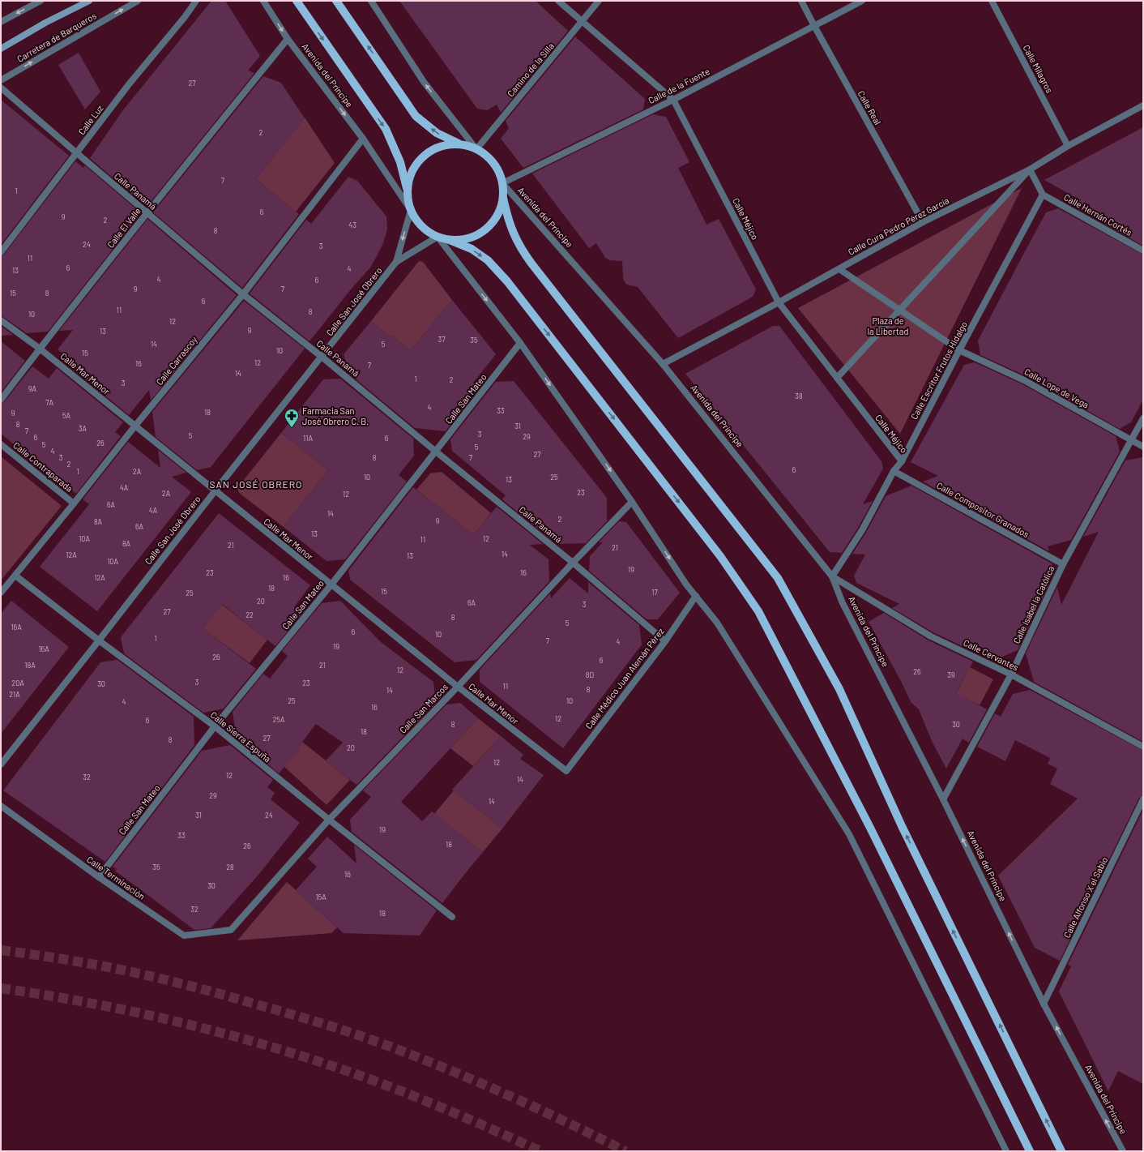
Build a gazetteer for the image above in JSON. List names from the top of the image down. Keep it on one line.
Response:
{"streets":{"main road":["Carretera de Barqueros","Avenida del Príncipe"],"street":["Calle Milagros","Camino de la Silla","Calle de la Fuente","Calle Real","Calle Luz","Calle Panamá","Calle Hernán Cortés","Calle Méjico","Calle Cura Pedro Pérez García","Calle El Valle","Calle San José Obrero","Calle Carrascoy","Calle Escritor Frutos Hidalgo","Calle Mar Menor","Calle Lope de Vega","Calle San Mateo","Calle Contraparada","Calle Compositor Granados","Calle Isabel la Católica","Calle Cervantes","Calle Médico Juan Alemán Pérez","Calle San Marcos","Calle Sierra Espuña","Calle Terminación","Calle Alfonso X el Sabio"]},"crossings":[["Calle Milagros","Calle Cura Pedro Pérez García"],["Camino de la Silla","Avenida del Príncipe"],["Camino de la Silla","Calle de la Fuente"],["Camino de la Silla","Calle Méjico"],["Camino de la Silla","Calle San José Obrero"],["Avenida del Príncipe","Calle de la Fuente"],["Avenida del Príncipe","Calle Cura Pedro Pérez García"],["Avenida del Príncipe","Calle El Valle"],["Avenida del Príncipe","Calle San José Obrero"],["Avenida del Príncipe","Calle Carrascoy"],["Avenida del Príncipe","Calle Escritor Frutos Hidalgo"],["Avenida del Príncipe","Calle Isabel la Católica"],["Avenida del Príncipe","Calle Cervantes"],["Avenida del Príncipe","Calle Alfonso X el Sabio"],["Calle de la Fuente","Calle Real"],["Calle de la Fuente","Calle Méjico"],["Calle de la Fuente","Calle San José Obrero"],["Calle Real","Calle Cura Pedro Pérez García"],["Calle Luz","Calle Panamá"],["Calle Panamá","Calle El Valle"],["Calle Panamá","Calle San José Obrero"],["Calle Panamá","Calle Carrascoy"],["Calle Panamá","Calle San Mateo"],["Calle Panamá","Calle Médico Juan Alemán Pérez"],["Calle Panamá","Calle San Marcos"],["Calle Hernán Cortés","Calle Escritor Frutos Hidalgo"],["Calle Méjico","Calle Cura Pedro Pérez García"],["Calle Méjico","Calle Escritor Frutos Hidalgo"],["Calle Cura Pedro Pérez García","Calle Lope de Vega"],["Calle El Valle","Calle Mar Menor"],["Calle San José Obrero","Calle Mar Menor"],["Calle San José Obrero","Calle Sierra Espuña"],["Calle Carrascoy","Calle Mar Menor"],["Calle Carrascoy","Calle Contraparada"],["Calle Carrascoy","Calle Sierra Espuña"],["Calle Escritor Frutos Hidalgo","Calle Lope de Vega"],["Calle Escritor Frutos Hidalgo","Calle Compositor Granados"],["Calle Escritor Frutos Hidalgo","Calle Cervantes"],["Calle Mar Menor","Calle San Mateo"],["Calle Mar Menor","Calle Médico Juan Alemán Pérez"],["Calle Mar Menor","Calle San Marcos"],["Calle Lope de Vega","Calle Isabel la Católica"],["Calle San Mateo","Calle Sierra Espuña"],["Calle San Mateo","Calle Terminación"],["Calle Compositor Granados","Calle Isabel la Católica"],["Calle Isabel la Católica","Calle Cervantes"],["Calle San Marcos","Calle Sierra Espuña"],["Calle San Marcos","Calle Terminación"]],"districts":["SAN JOSÉ OBRERO"],"parks":["Plaza de la Libertad"],"places":{"pharmacy":["Farmacia San José Obrero C. B."]},"house_numbers":["27","2","7","1","6","9","2","43","8","24","3","11","6","4","13","4","6","9","7","15","8","6","11","8","10","12","9","13","37","35","14","5","10","15","12","16","7","14","1","2","3","9A","38","7A","4","33","18","9","5A","8","31","3A","7","3","5","29","6","11A","6","26","5","5","4","27","3","8","7","2","6","1","2A","10","25","13","4A","23","2A","12","6A","4A","14","2","9","8A","6A","13","10A","12","11","8A","21","21","14","12A","13","10A","19","23","16","12A","16","18","15","17","25","20","6A","3","27","22","8","5","16A","6","10","1","7","4","19","16A","26","6","18A","21","12","26","8D","39","3","20A","23","30","11","8","14","21A","25","10","4","16","12","25A","6","8","30","18","27","8","20","12","12","32","14","29","14","31","24","19","33","18","26","35","28","16","30","15A","32","18"]}
